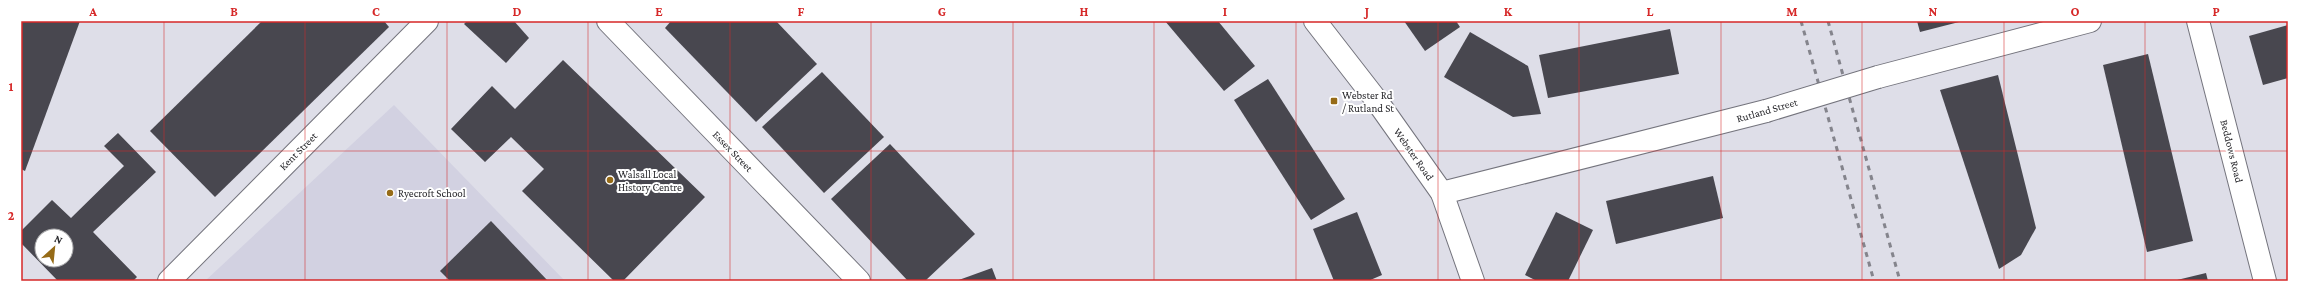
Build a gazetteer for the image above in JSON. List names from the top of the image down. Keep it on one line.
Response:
{"streets":{"street":["Rutland Street","Kent Street","Essex Street","Beddows Road","Webster Road"]},"crossings":[["Rutland Street","Webster Road"]],"places":{"transit":["Webster Rd / Rutland St"],"other":["Walsall Local History Centre","Ryecroft School"]},"north":"top right","grid":{"columns":["A","B","C","D","E","F","G","H","I","J","K","L","M","N","O","P"],"rows":["1","2"]}}
